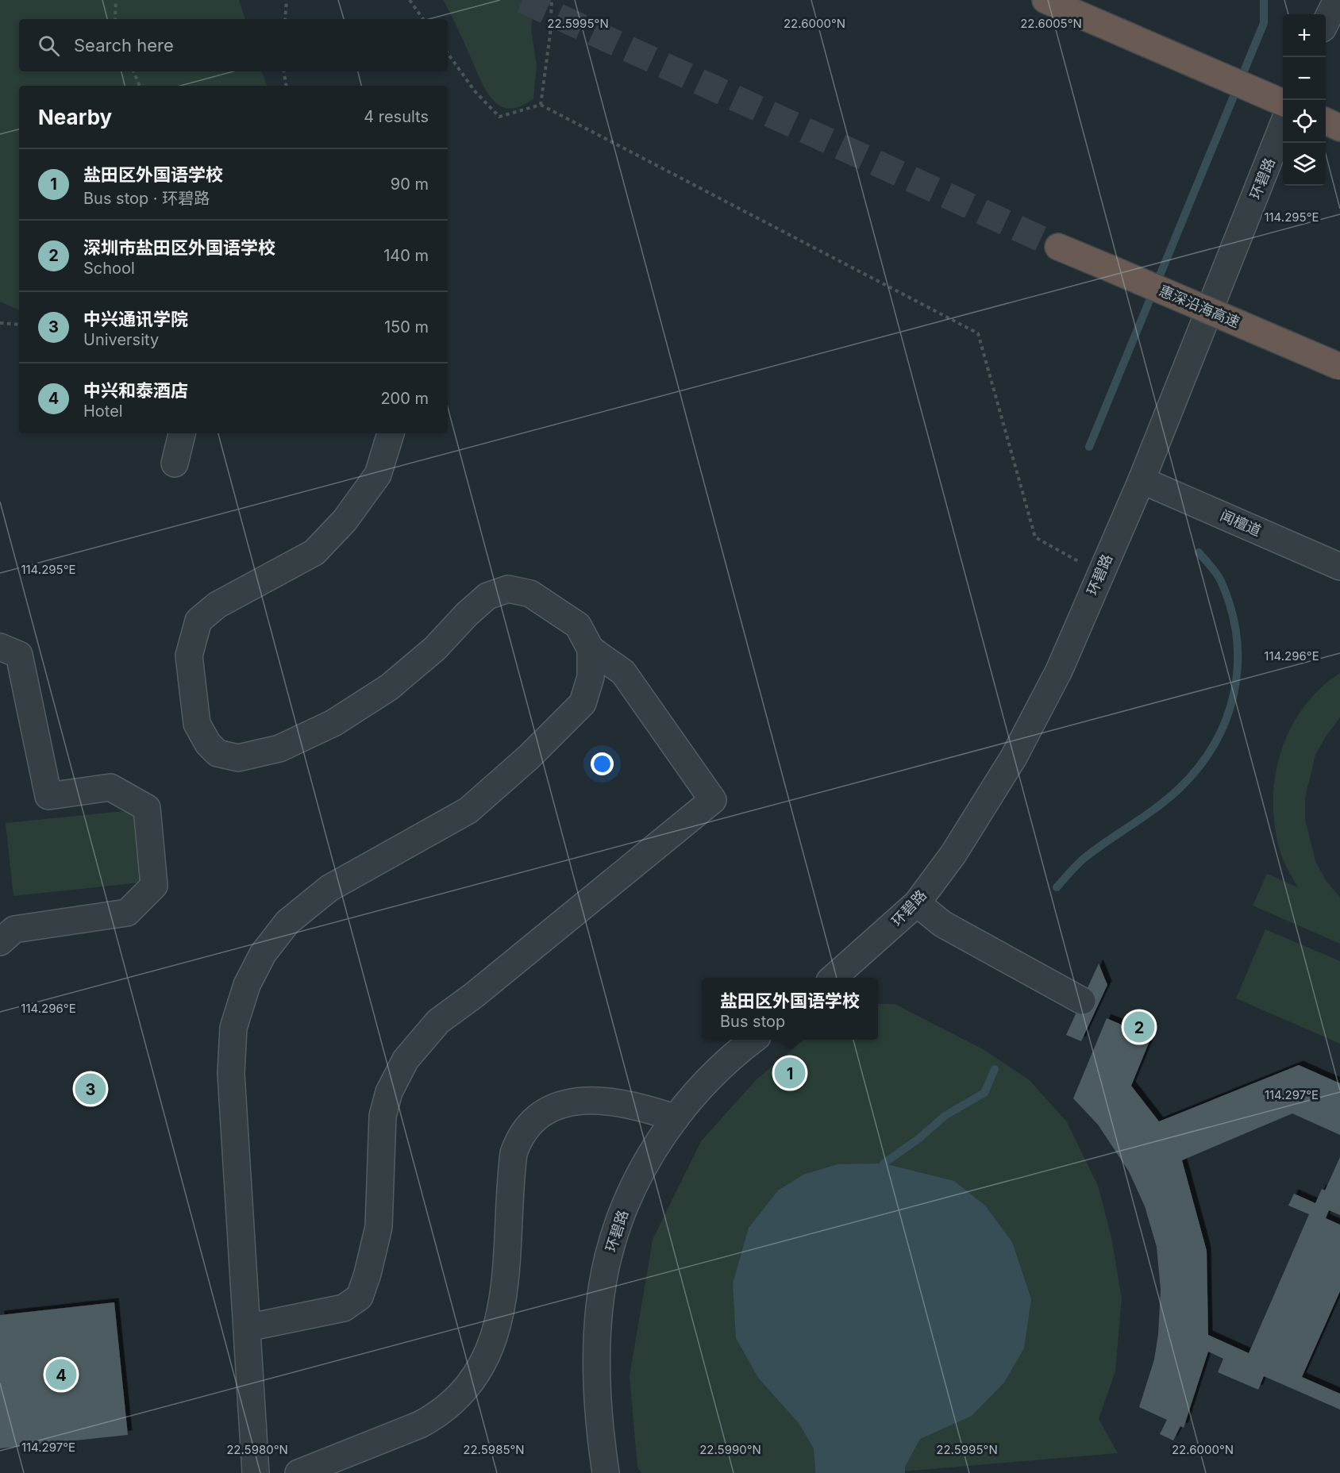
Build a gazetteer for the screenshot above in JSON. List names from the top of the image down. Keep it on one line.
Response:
{"streets":{"highway":["惠深沿海高速"],"street":["环碧路","闻檀道"]},"crossings":[["环碧路","闻檀道"]],"page":{"map_buttons":["+","−"],"search":"Search here","heading":["Nearby","4 results"],"list":[{"mark":"1","name":"盐田区外国语学校","note":"Bus stop · 环碧路","value":"90 m"},{"mark":"2","name":"深圳市盐田区外国语学校","note":"School","value":"140 m"},{"mark":"3","name":"中兴通讯学院","note":"University","value":"150 m"},{"mark":"4","name":"中兴和泰酒店","note":"Hotel","value":"200 m"}],"popup":["盐田区外国语学校","Bus stop"],"pins":["2","1","3","4"]},"coordinates":["22.6005°N","22.5995°N","22.6000°N","114.295°E","114.296°E","114.297°E","22.5980°N","22.5985°N","22.5990°N"]}
